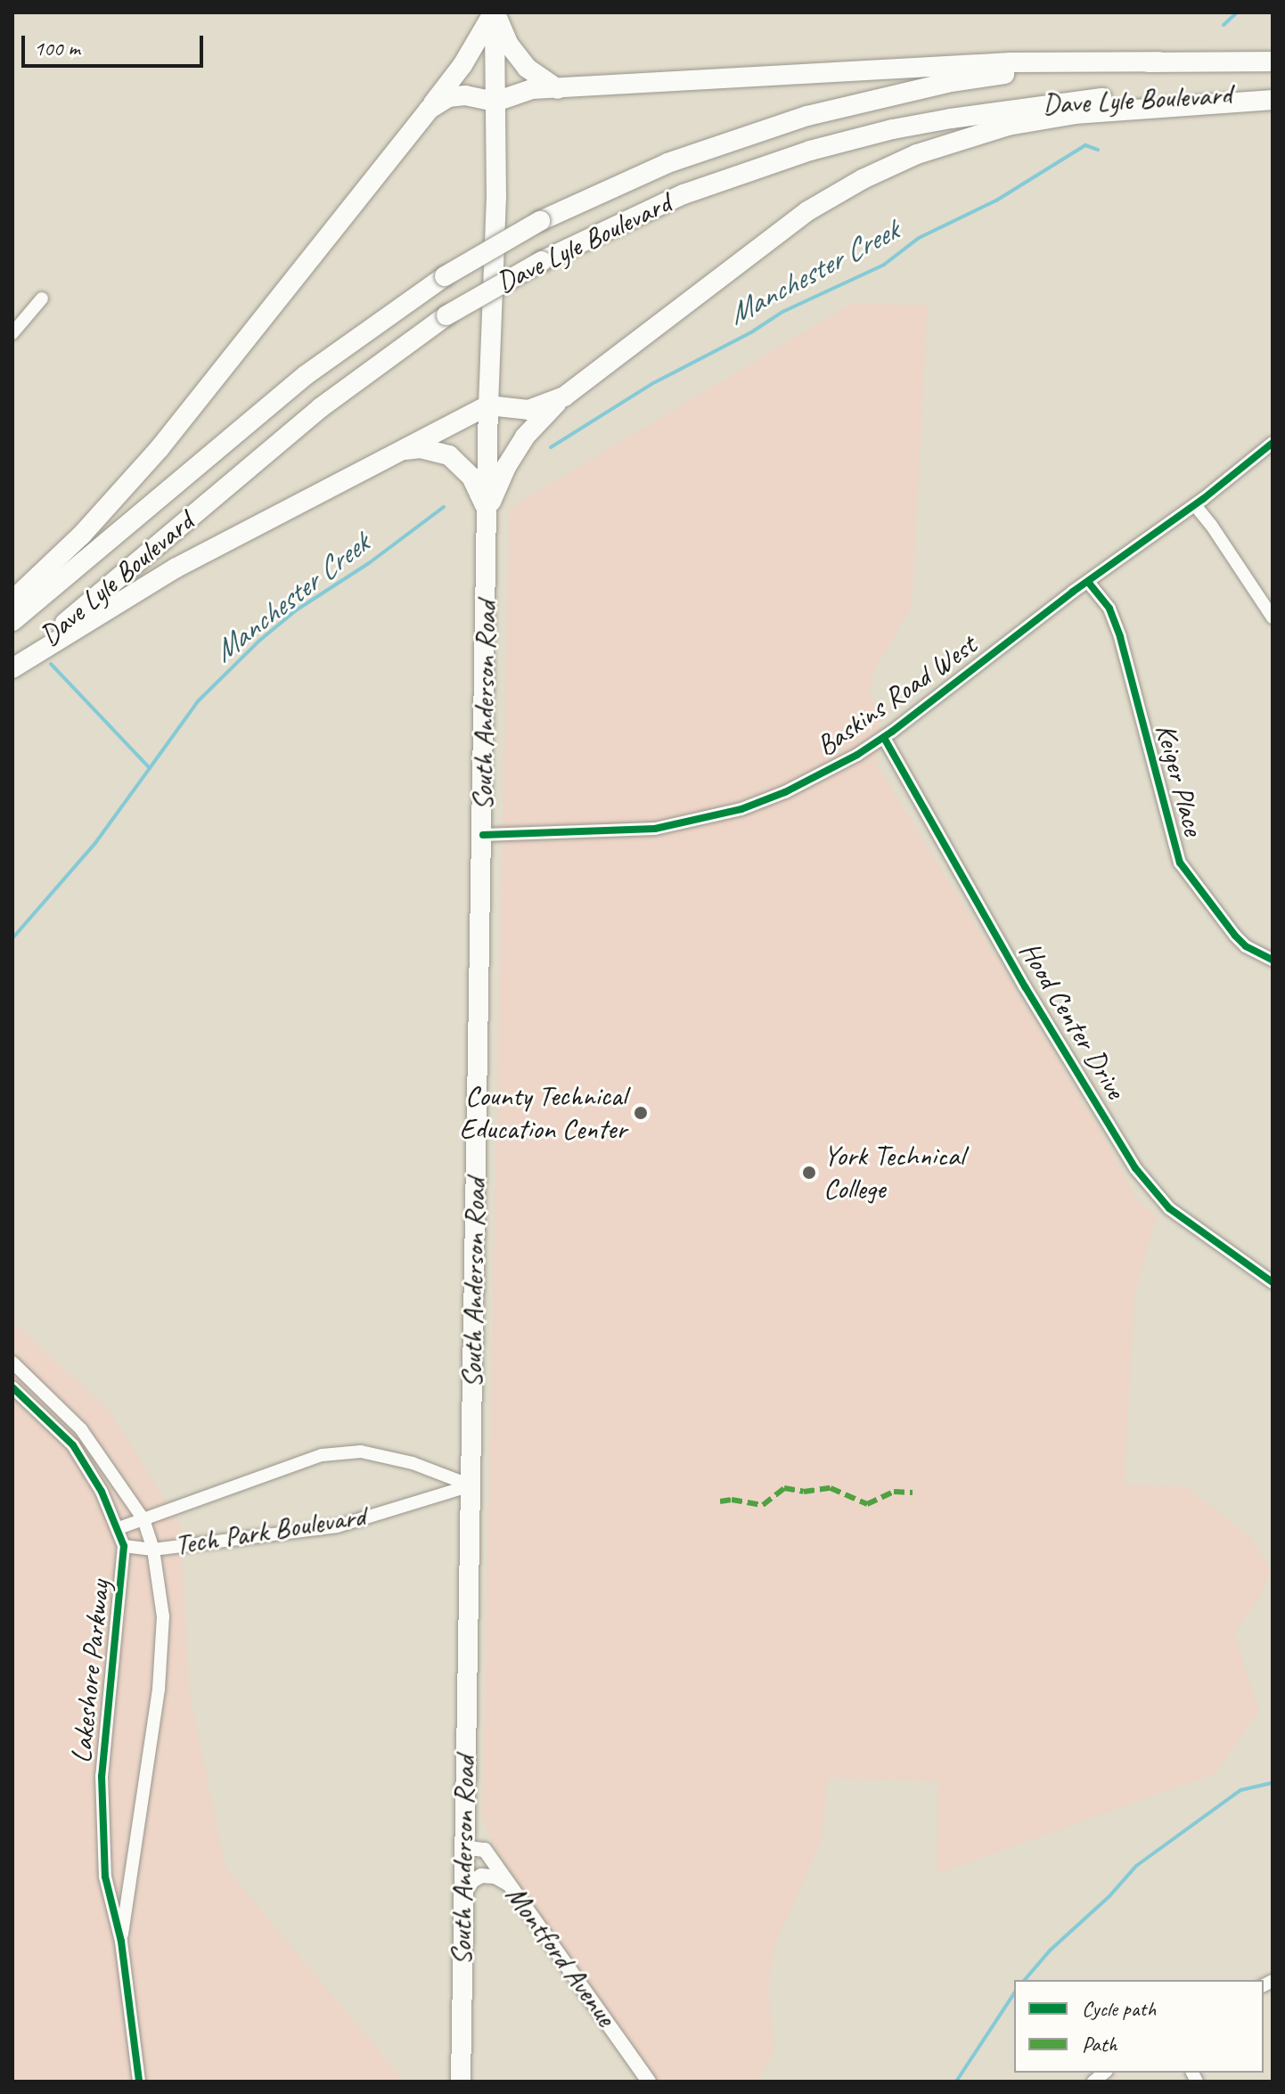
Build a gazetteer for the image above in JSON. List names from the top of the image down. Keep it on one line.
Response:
{"streets":{"main road":["Dave Lyle Boulevard","South Anderson Road"],"street":["Baskins Road West","Keiger Place","Hood Center Drive","Tech Park Boulevard","Lakeshore Parkway","Montford Avenue"]},"crossings":[["Baskins Road West","South Anderson Road"],["Baskins Road West","Keiger Place"],["Baskins Road West","Hood Center Drive"],["South Anderson Road","Tech Park Boulevard"],["South Anderson Road","Montford Avenue"],["Tech Park Boulevard","Lakeshore Parkway"]],"water":["Manchester Creek"],"places":["County Technical Education Center","York Technical College"],"legend":["Cycle path","Path"],"scale_bar":"100 m"}
